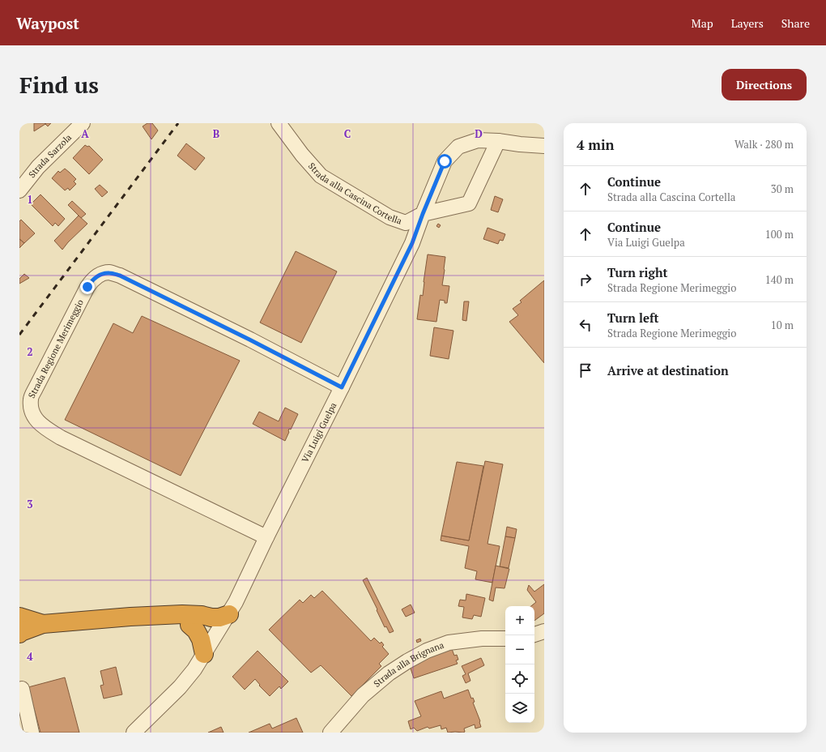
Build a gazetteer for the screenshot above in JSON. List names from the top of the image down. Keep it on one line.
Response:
{"streets":{"street":["Strada Sarzola","Strada alla Cascina Cortella","Strada Regione Merimeggio","Via Luigi Guelpa","Strada alla Brignana"]},"crossings":[["Strada alla Cascina Cortella","Via Luigi Guelpa"],["Strada Regione Merimeggio","Via Luigi Guelpa"]],"page":{"header":"Waypost","nav":["Map","Layers","Share"],"buttons":"Directions","title":"Find us","heading":["4 min","Walk · 280 m"],"list":[["Continue","Strada alla Cascina Cortella","30 m"],["Continue","Via Luigi Guelpa","100 m"],["Turn right","Strada Regione Merimeggio","140 m"],["Turn left","Strada Regione Merimeggio","10 m"],"Arrive at destination"],"map_buttons":["+","−"]},"grid":{"columns":["A","B","C","D"],"rows":["1","2","3","4"]}}
